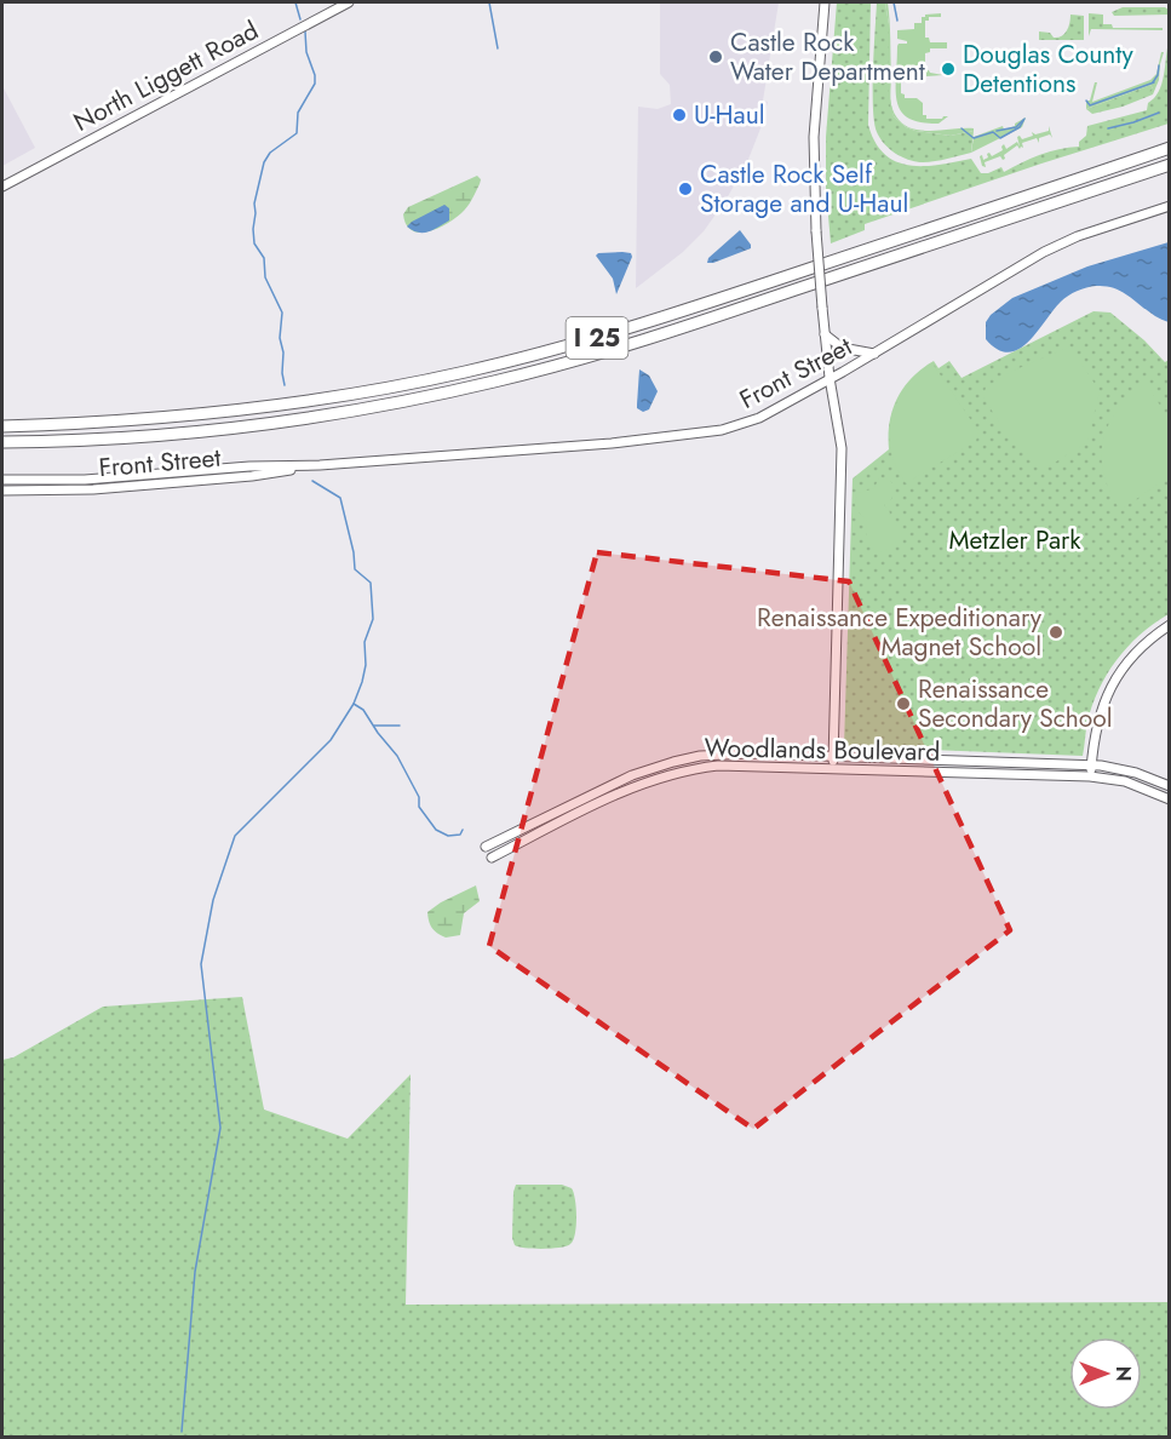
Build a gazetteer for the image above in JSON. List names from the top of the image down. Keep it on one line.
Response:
{"streets":{"highway":["I 25"],"street":["North Liggett Road","Front Street","Woodlands Boulevard"]},"parks":["Metzler Park"],"places":["Castle Rock Water Department","Douglas County Detentions","U-Haul","Castle Rock Self Storage and U-Haul","Renaissance Expeditionary Magnet School","Renaissance Secondary School"],"north":"right"}
